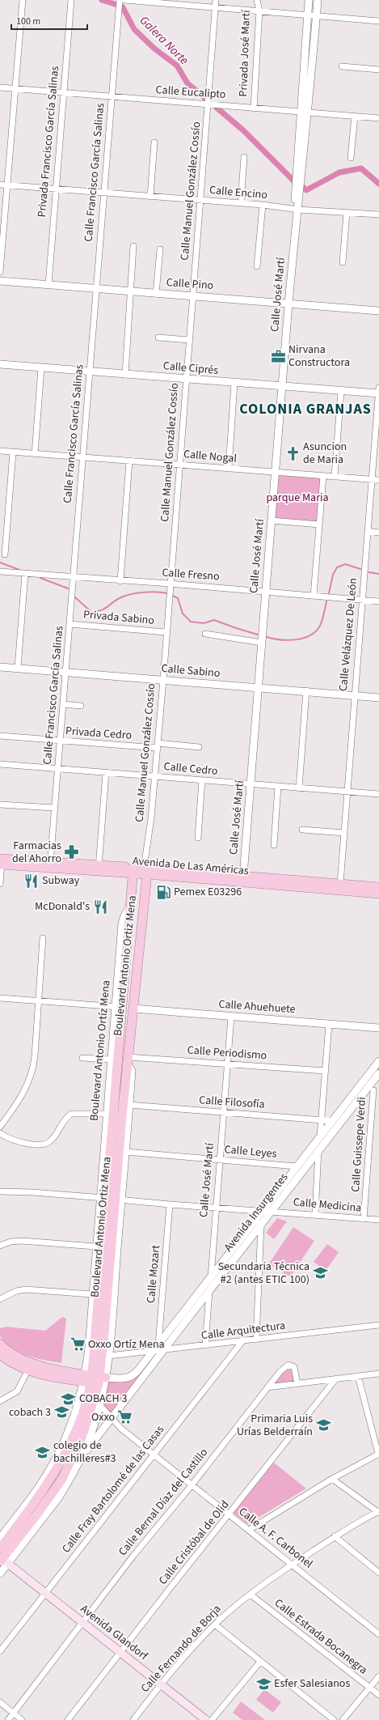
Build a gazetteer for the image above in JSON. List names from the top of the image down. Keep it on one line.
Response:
{"streets":{"main road":["Avenida De Las Américas","Boulevard Antonio Ortiz Mena","Avenida Glandorf"],"street":["Privada José Martí","Calle Eucalipto","Privada Francisco García Salinas","Calle Francisco García Salinas","Calle Manuel González Cossío","Calle Encino","Calle Pino","Calle José Martí","Calle Ciprés","Calle Nogal","Calle Fresno","Privada Sabino","Calle Velázquez De León","Calle Sabino","Privada Cedro","Calle Cedro","Calle Ahuehuete","Boulevard Antonio Ortíz Mena","Calle Periodismo","Calle Filosofía","Calle Guissepe Verdi","Calle Leyes","Calle Medicina","Avenida Insurgentes","Calle Mozart","Calle Arquitectura","Calle Fray Bartolomé de las Casas","Calle Bernal Díaz del Castillo","Calle A. F. Carbonel","Calle Cristóbal de Olid","Calle Estrada Bocanegra","Calle Fernando de Borja"]},"crossings":[["Privada José Martí","Calle Eucalipto"],["Calle Eucalipto","Privada Francisco García Salinas"],["Calle Eucalipto","Calle Francisco García Salinas"],["Calle Eucalipto","Calle Manuel González Cossío"],["Calle Eucalipto","Calle José Martí"],["Privada Francisco García Salinas","Calle Encino"],["Privada Francisco García Salinas","Calle Pino"],["Calle Francisco García Salinas","Calle Encino"],["Calle Francisco García Salinas","Calle Pino"],["Calle Francisco García Salinas","Calle Ciprés"],["Calle Francisco García Salinas","Calle Nogal"],["Calle Francisco García Salinas","Calle Fresno"],["Calle Francisco García Salinas","Privada Sabino"],["Calle Francisco García Salinas","Calle Sabino"],["Calle Francisco García Salinas","Privada Cedro"],["Calle Francisco García Salinas","Calle Cedro"],["Calle Francisco García Salinas","Avenida De Las Américas"],["Calle Manuel González Cossío","Calle Encino"],["Calle Manuel González Cossío","Calle Pino"],["Calle Manuel González Cossío","Calle Ciprés"],["Calle Manuel González Cossío","Calle Nogal"],["Calle Manuel González Cossío","Calle Fresno"],["Calle Manuel González Cossío","Privada Sabino"],["Calle Manuel González Cossío","Calle Sabino"],["Calle Manuel González Cossío","Privada Cedro"],["Calle Manuel González Cossío","Calle Cedro"],["Calle Manuel González Cossío","Avenida De Las Américas"],["Calle Manuel González Cossío","Boulevard Antonio Ortiz Mena"],["Calle Encino","Calle José Martí"],["Calle Pino","Calle José Martí"],["Calle José Martí","Calle Ciprés"],["Calle José Martí","Calle Nogal"],["Calle José Martí","Calle Fresno"],["Calle José Martí","Calle Sabino"],["Calle José Martí","Calle Cedro"],["Calle José Martí","Avenida De Las Américas"],["Calle José Martí","Calle Ahuehuete"],["Calle José Martí","Calle Periodismo"],["Calle José Martí","Calle Filosofía"],["Calle José Martí","Calle Leyes"],["Calle José Martí","Calle Medicina"],["Calle José Martí","Avenida Insurgentes"],["Calle José Martí","Calle Arquitectura"],["Calle Ciprés","Calle Velázquez De León"],["Calle Nogal","Calle Velázquez De León"],["Calle Fresno","Calle Velázquez De León"],["Calle Velázquez De León","Calle Sabino"],["Calle Velázquez De León","Calle Cedro"],["Calle Velázquez De León","Avenida De Las Américas"],["Avenida De Las Américas","Boulevard Antonio Ortiz Mena"],["Boulevard Antonio Ortiz Mena","Calle Ahuehuete"],["Boulevard Antonio Ortiz Mena","Boulevard Antonio Ortíz Mena"],["Boulevard Antonio Ortiz Mena","Calle Periodismo"],["Boulevard Antonio Ortiz Mena","Calle Medicina"],["Boulevard Antonio Ortiz Mena","Avenida Insurgentes"],["Boulevard Antonio Ortiz Mena","Calle A. F. Carbonel"],["Boulevard Antonio Ortiz Mena","Avenida Glandorf"],["Calle Filosofía","Avenida Insurgentes"],["Calle Guissepe Verdi","Calle Medicina"],["Calle Guissepe Verdi","Avenida Insurgentes"],["Calle Leyes","Avenida Insurgentes"],["Calle Medicina","Avenida Insurgentes"],["Calle Medicina","Calle Mozart"],["Avenida Insurgentes","Calle Mozart"],["Avenida Insurgentes","Calle Arquitectura"],["Avenida Insurgentes","Calle A. F. Carbonel"],["Calle Mozart","Calle Arquitectura"],["Calle Arquitectura","Calle Fray Bartolomé de las Casas"],["Calle Fray Bartolomé de las Casas","Calle A. F. Carbonel"],["Calle Fray Bartolomé de las Casas","Avenida Glandorf"],["Calle Bernal Díaz del Castillo","Calle A. F. Carbonel"],["Calle Bernal Díaz del Castillo","Avenida Glandorf"],["Calle A. F. Carbonel","Calle Cristóbal de Olid"],["Calle A. F. Carbonel","Calle Fernando de Borja"],["Calle Cristóbal de Olid","Avenida Glandorf"],["Avenida Glandorf","Calle Fernando de Borja"],["Calle Estrada Bocanegra","Calle Fernando de Borja"]],"districts":["COLONIA GRANJAS"],"water":["Galera Norte"],"parks":["parque Maria"],"places":{"office":["Nirvana Constructora"],"church":["Asuncion de Maria"],"pharmacy":["Farmacias del Ahorro"],"restaurant":["Subway","McDonald's"],"fuel station":["Pemex E03296"],"school or university":["Secundaria Técnica #2 (antes ETIC 100)","COBACH 3","cobach 3","Primaria Luis Urías Belderraín","colegio de bachilleres#3","Esfer Salesianos"],"supermarket":["Oxxo Ortíz Mena","Oxxo"]},"scale_bar":"100 m"}
